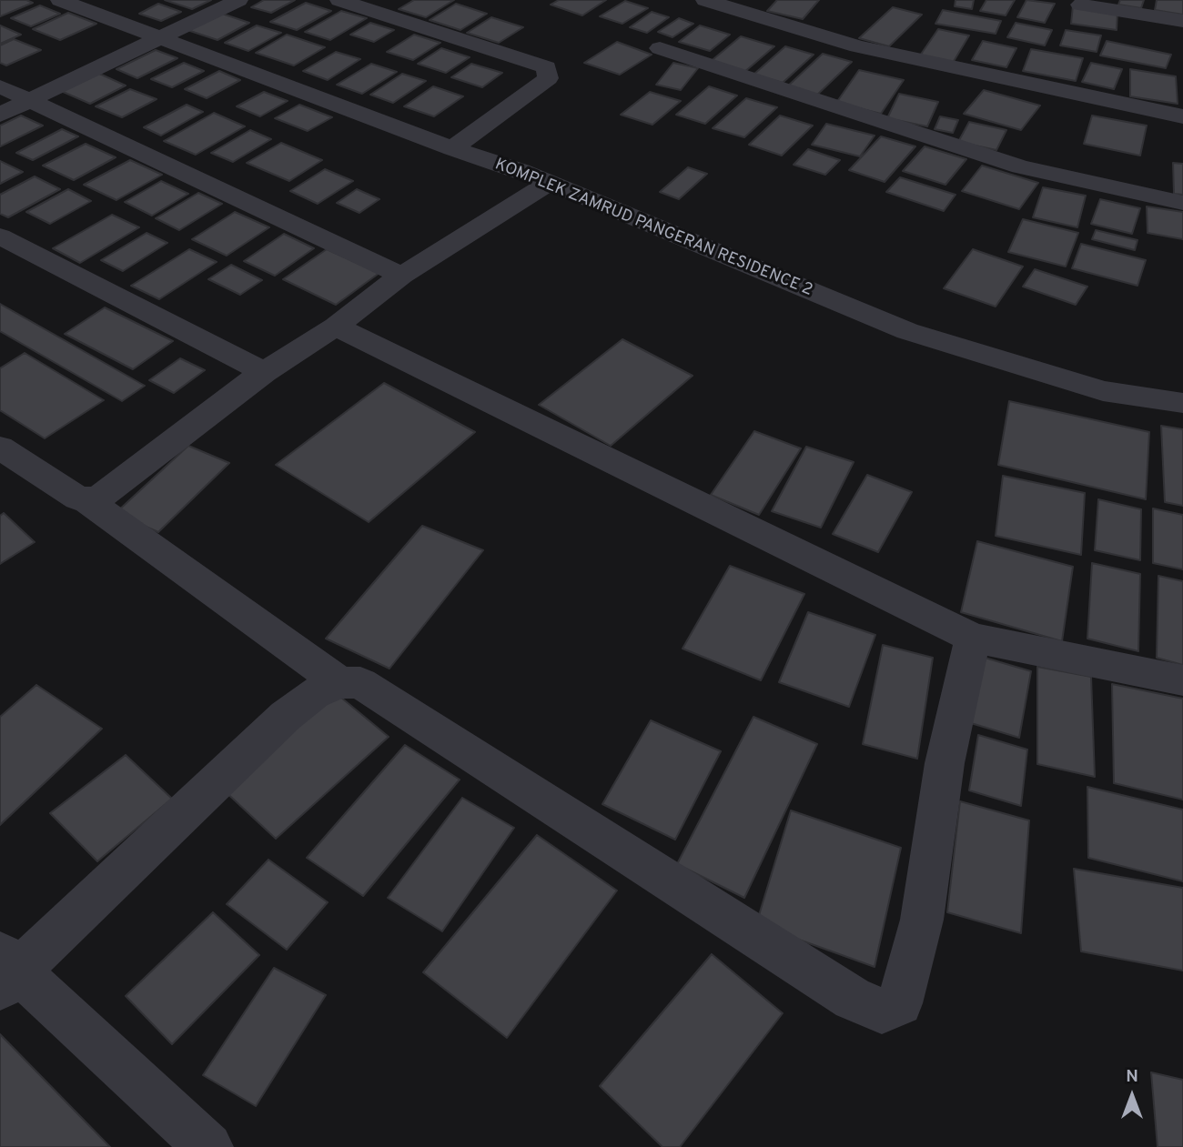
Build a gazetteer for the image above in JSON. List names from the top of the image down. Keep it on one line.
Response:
{"streets":{"street":["KOMPLEK ZAMRUD PANGERAN RESIDENCE 2"]},"north":"top"}
